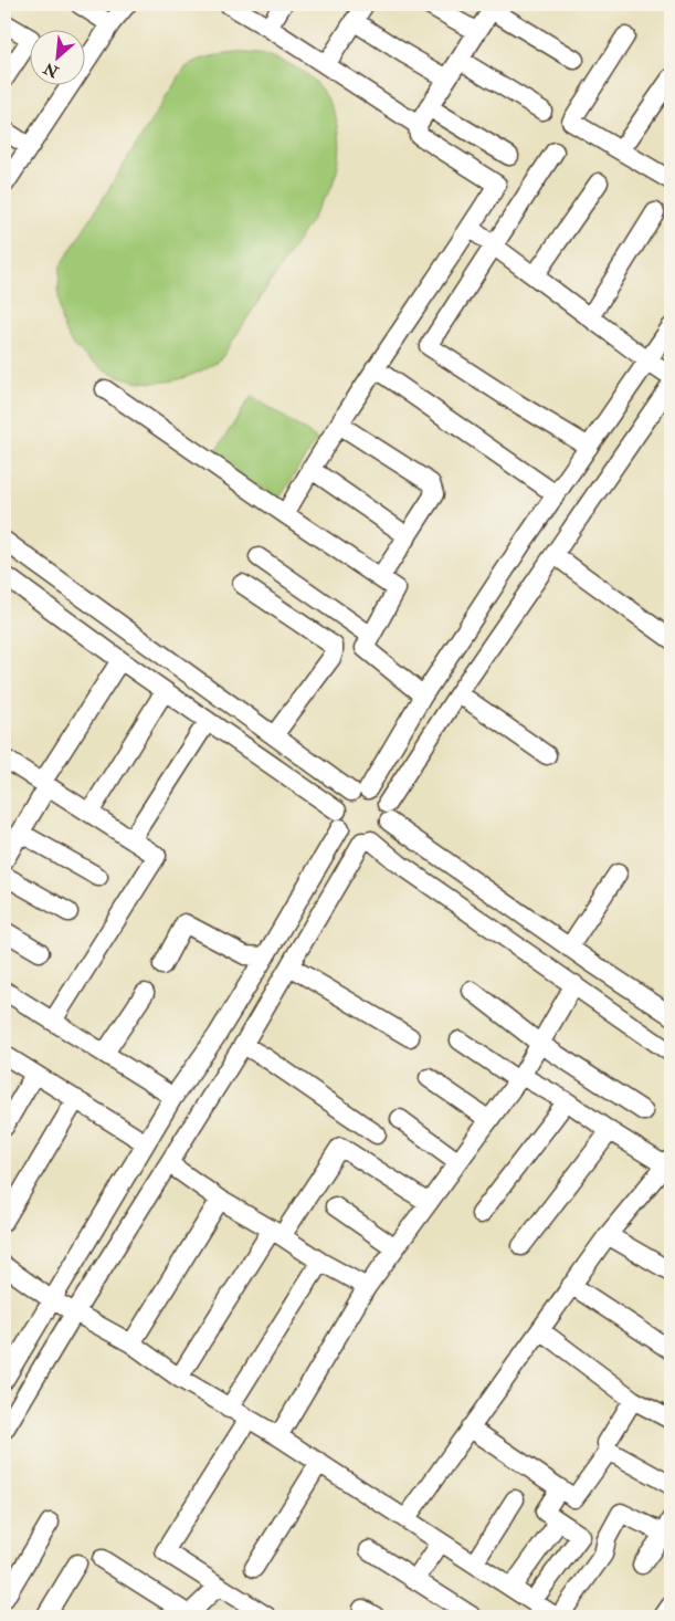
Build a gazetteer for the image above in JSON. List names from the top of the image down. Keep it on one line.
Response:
{"north":"bottom left"}
